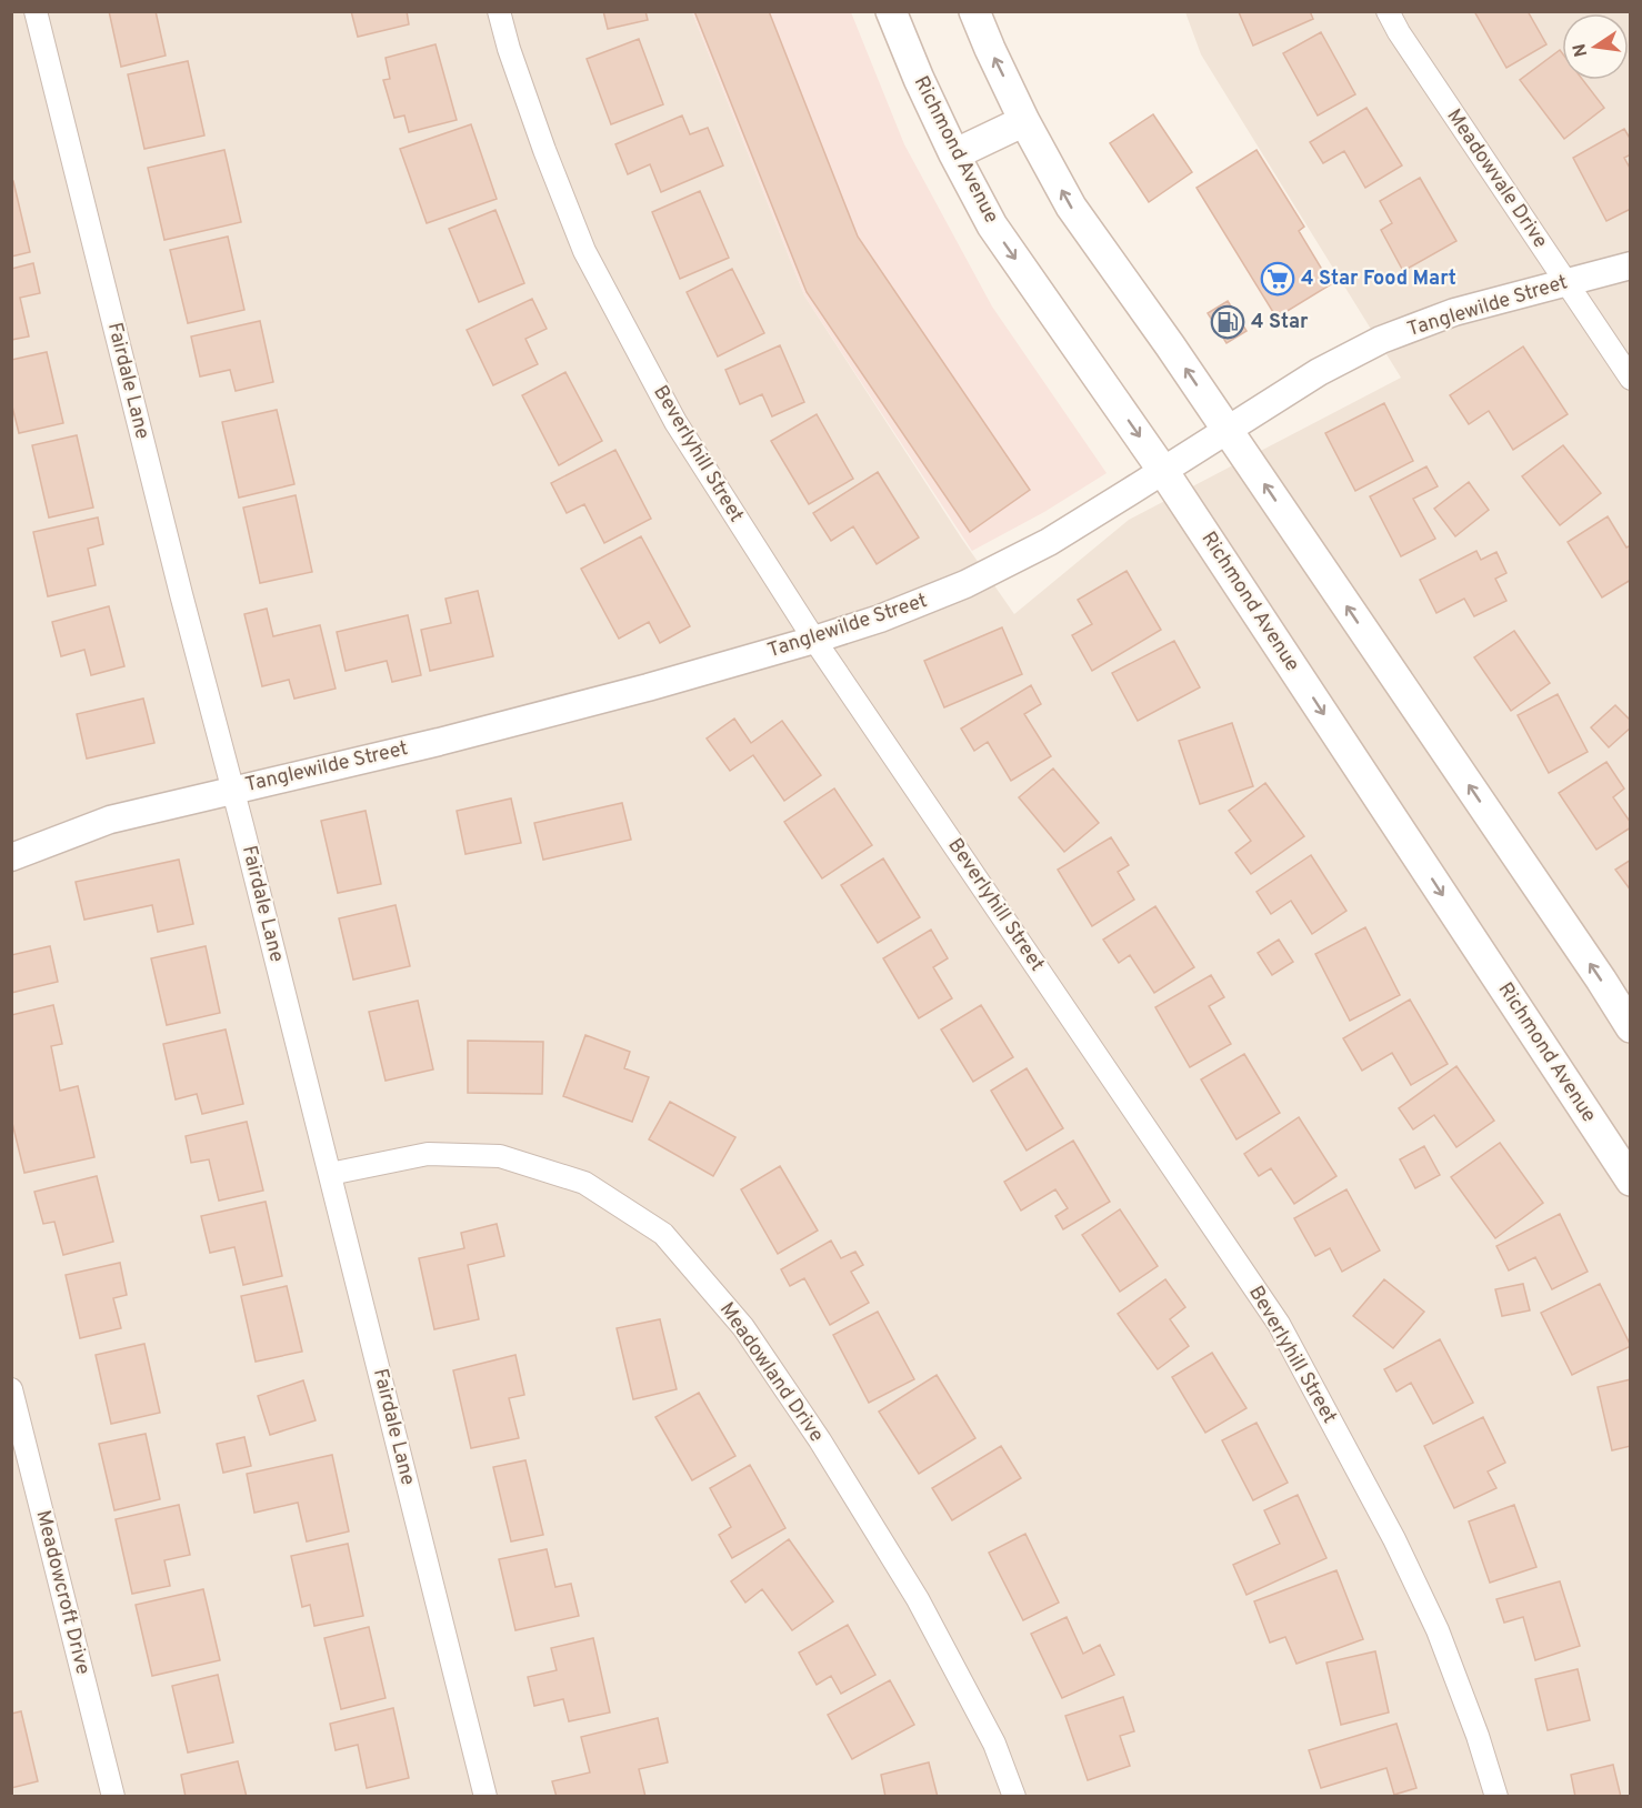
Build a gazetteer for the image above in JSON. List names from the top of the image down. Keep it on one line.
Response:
{"streets":{"main road":["Richmond Avenue"],"street":["Meadowvale Drive","Tanglewilde Street","Fairdale Lane","Beverlyhill Street","Meadowland Drive","Meadowcroft Drive"]},"crossings":[["Richmond Avenue","Tanglewilde Street"],["Meadowvale Drive","Tanglewilde Street"],["Tanglewilde Street","Fairdale Lane"],["Tanglewilde Street","Beverlyhill Street"],["Fairdale Lane","Meadowland Drive"]],"places":{"supermarket":["4 Star Food Mart"],"fuel station":["4 Star"]},"north":"left"}
